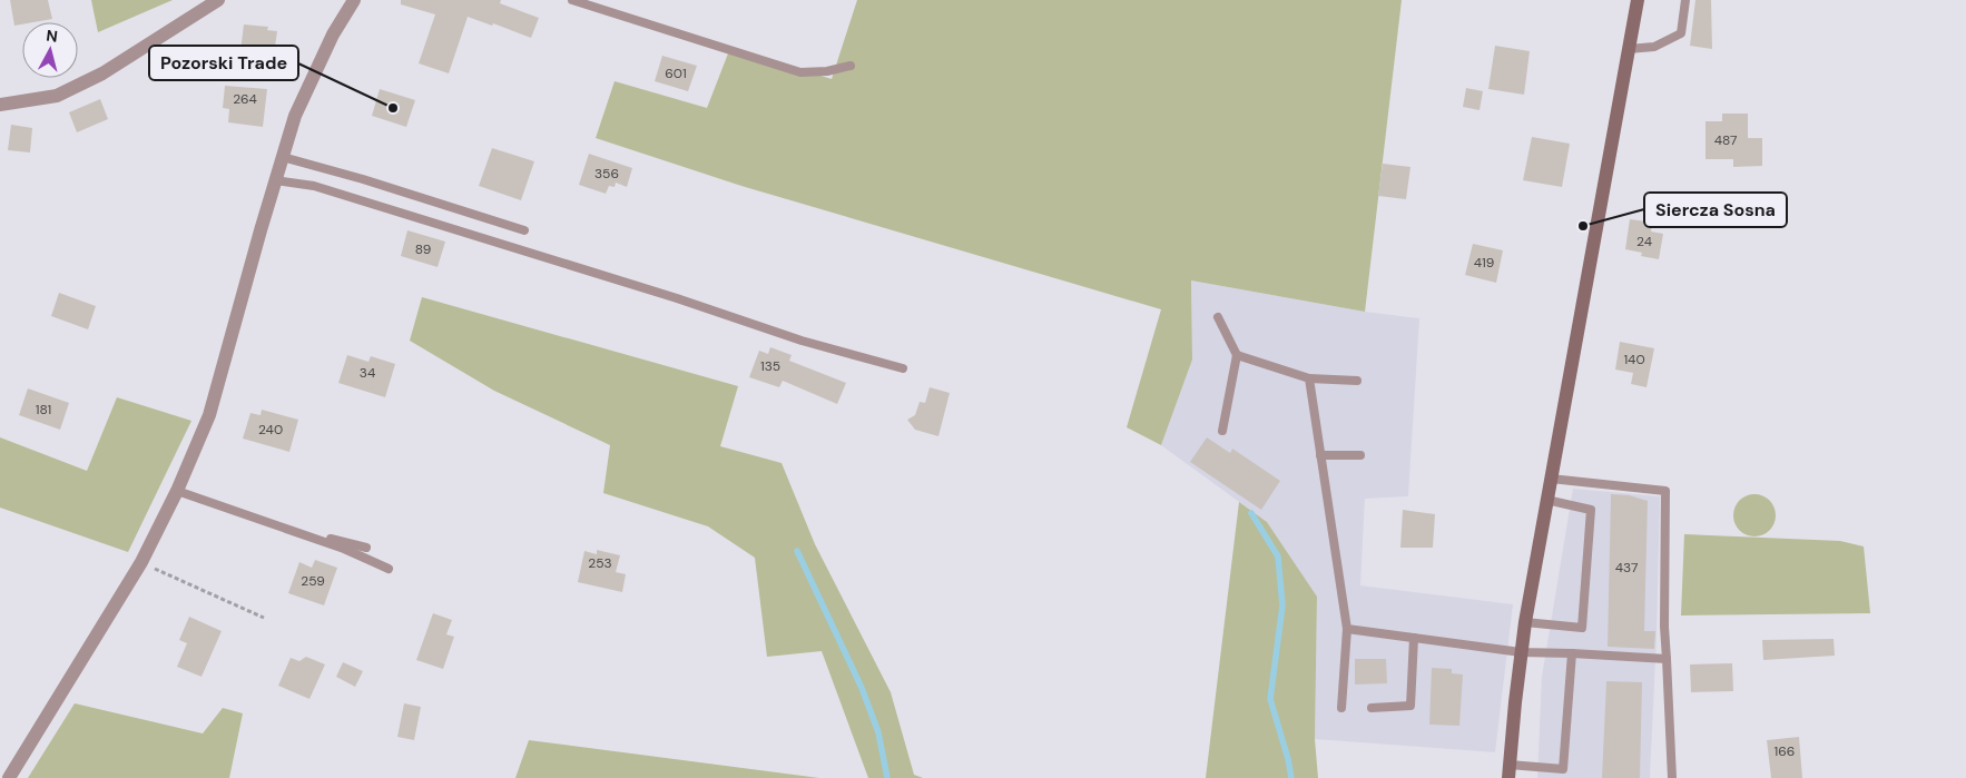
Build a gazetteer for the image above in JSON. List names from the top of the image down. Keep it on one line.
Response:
{"places":["Pozorski Trade","Siercza Sosna"],"house_numbers":["601","264","487","356","24","89","419","140","135","34","181","240","253","437","259","166"],"north":"top"}
